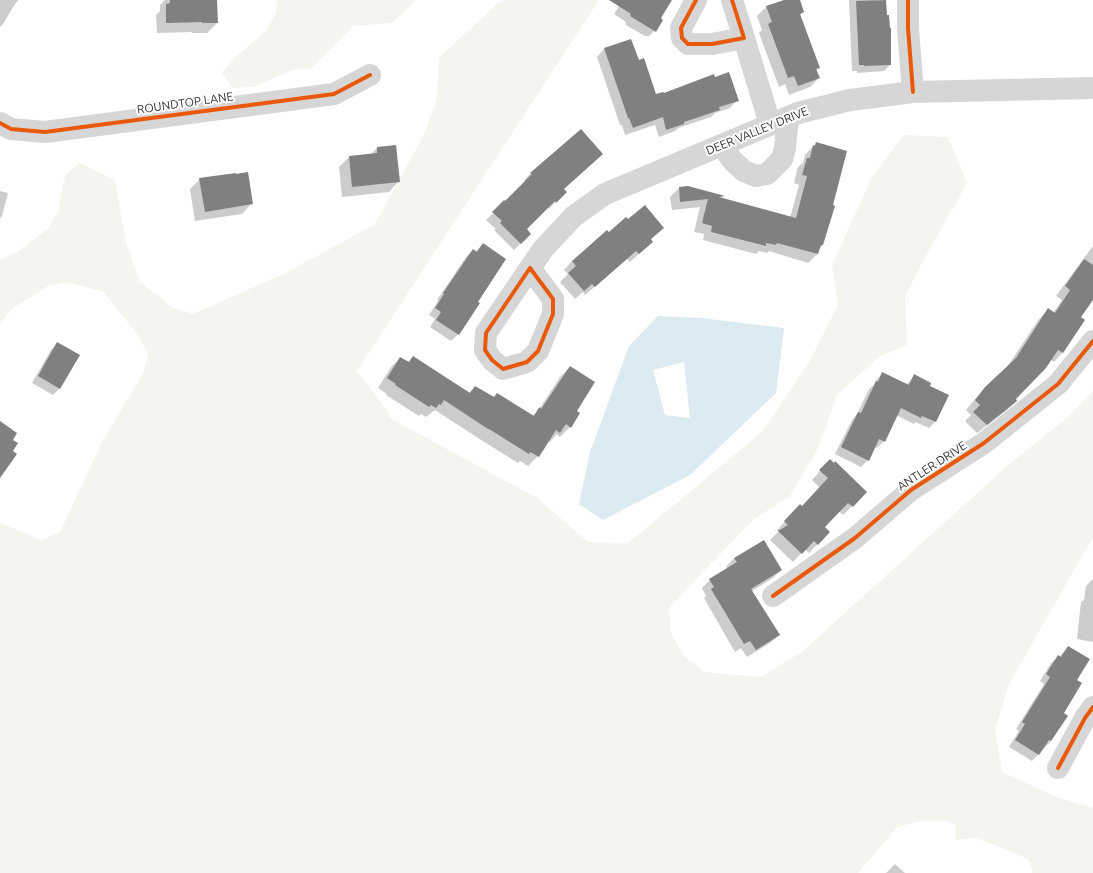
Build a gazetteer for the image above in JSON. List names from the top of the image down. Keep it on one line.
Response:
{"streets":{"street":["ROUNDTOP LANE","DEER VALLEY DRIVE","ANTLER DRIVE"]}}
